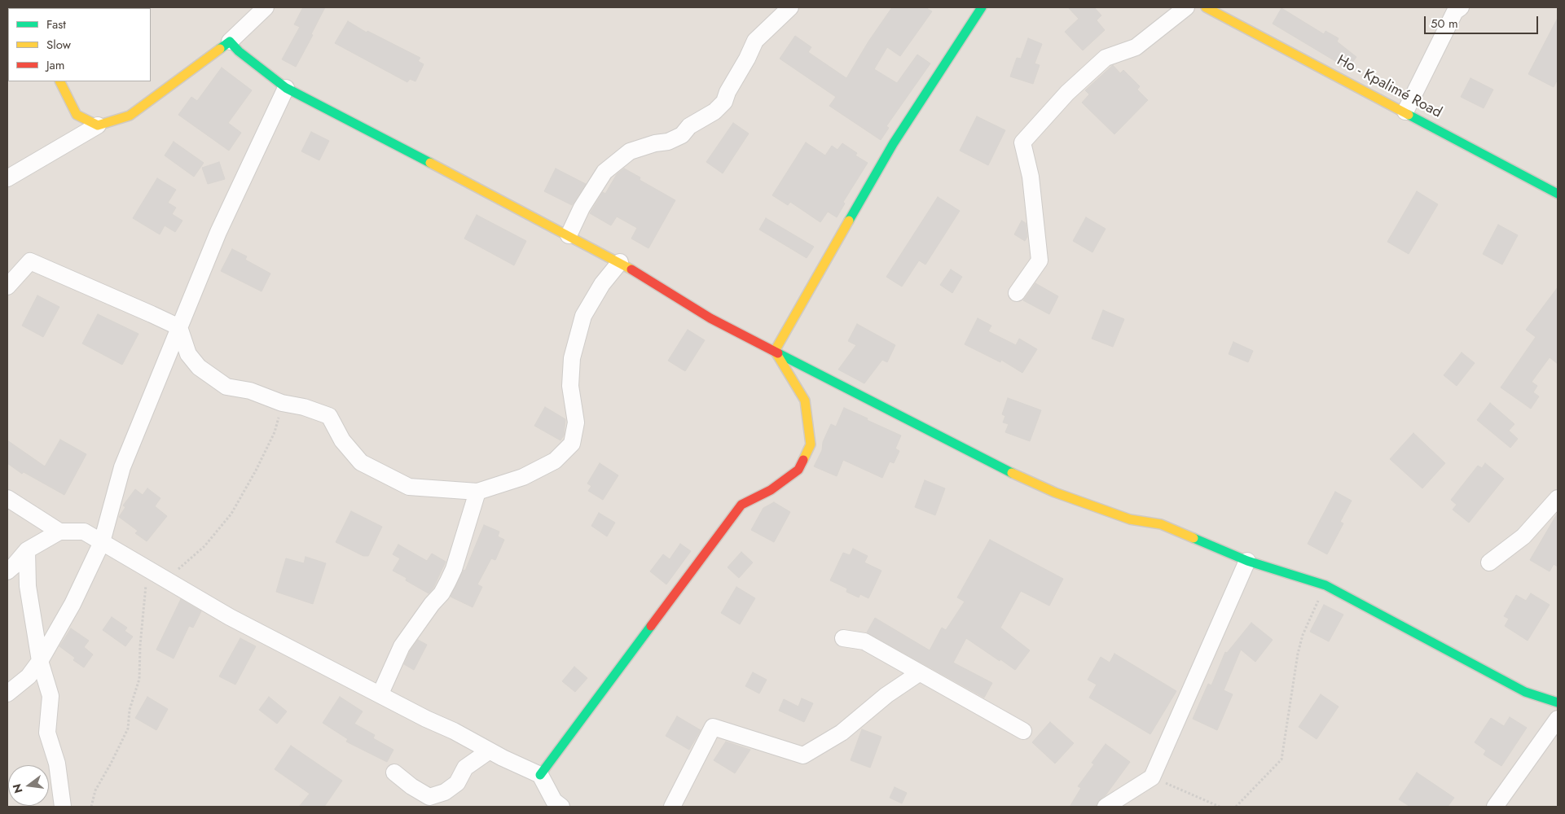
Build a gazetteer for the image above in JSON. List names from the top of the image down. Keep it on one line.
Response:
{"streets":{"street":["Ho - Kpalimé Road"]},"legend":["Fast","Slow","Jam"],"scale_bar":"50 m","north":"left"}
